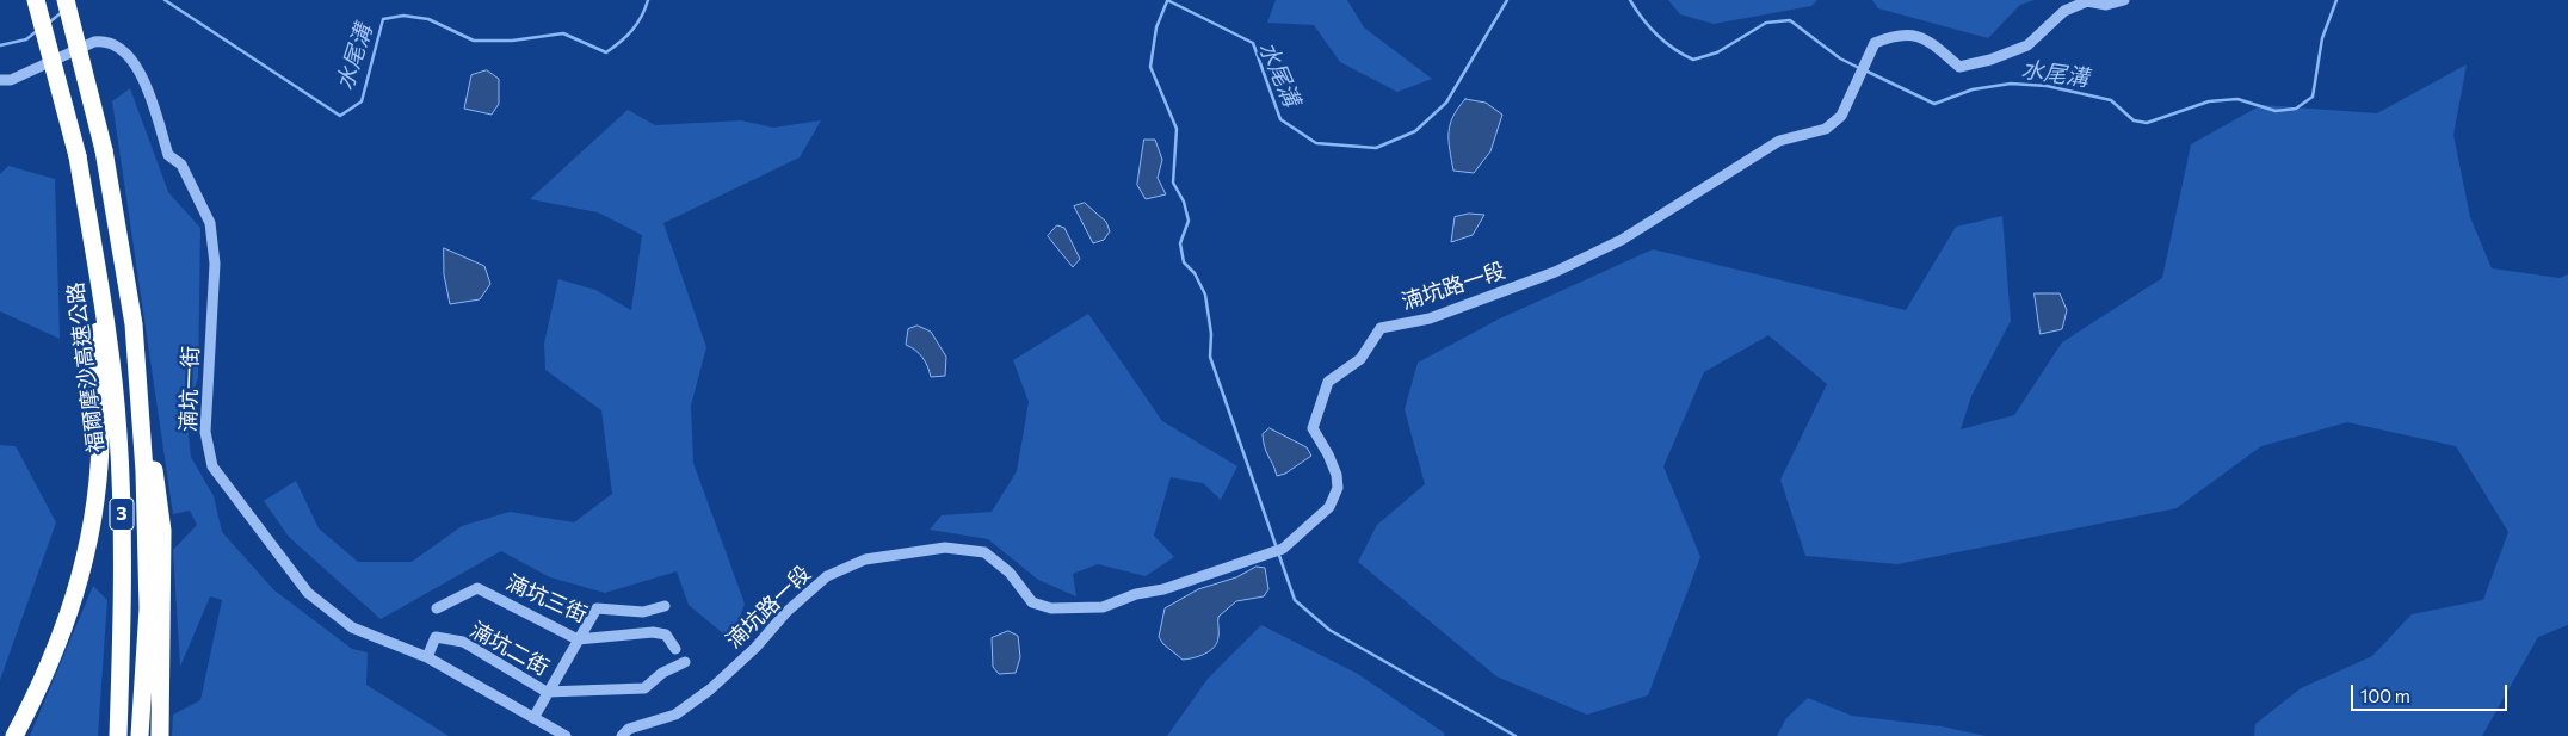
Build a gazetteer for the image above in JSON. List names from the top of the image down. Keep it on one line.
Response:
{"streets":{"highway":["福爾摩沙高速公路","3"],"street":["湳坑路一段","湳坑一街","湳坑三街","湳坑二街"]},"crossings":[["湳坑一街","湳坑二街"]],"water":["水尾溝"],"scale_bar":"100 m"}
